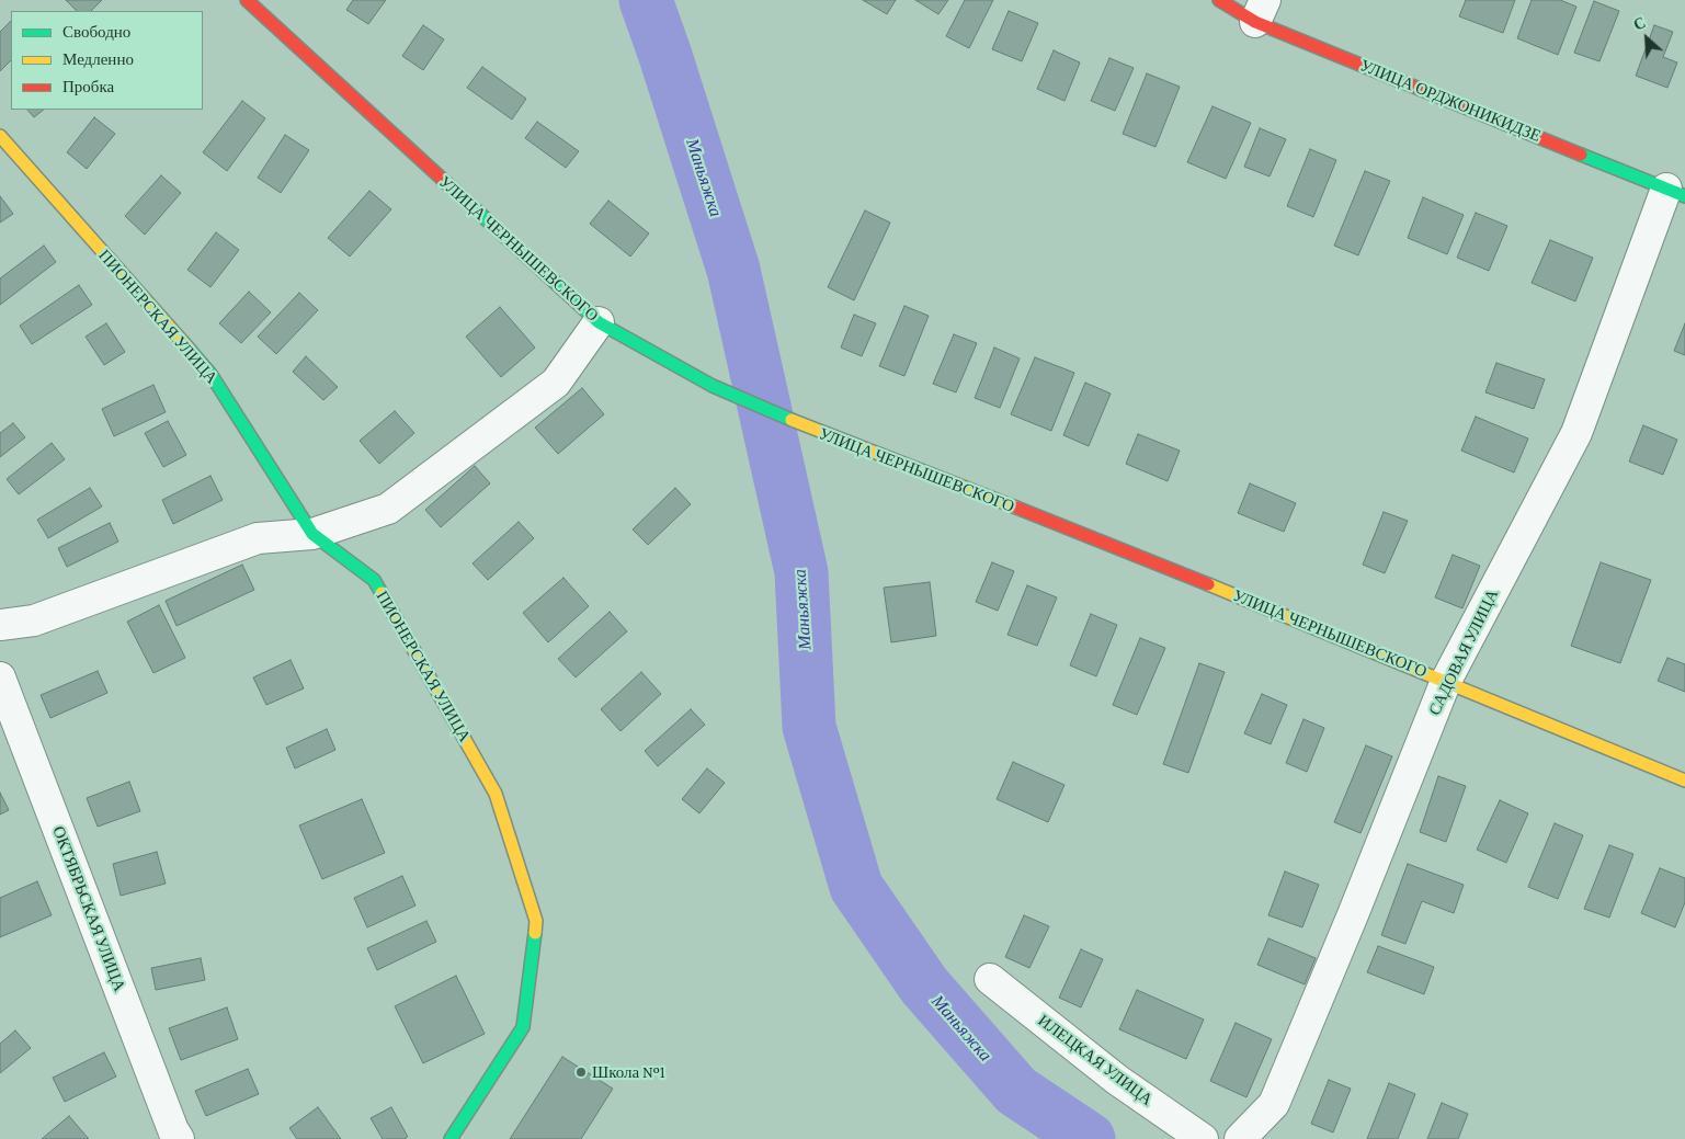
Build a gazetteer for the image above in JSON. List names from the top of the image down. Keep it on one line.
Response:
{"streets":{"street":["УЛИЦА ОРДЖОНИКИДЗЕ","УЛИЦА ЧЕРНЫШЕВСКОГО","ПИОНЕРСКАЯ УЛИЦА","САДОВАЯ УЛИЦА","ОКТЯБРЬСКАЯ УЛИЦА","ИЛЕЦКАЯ УЛИЦА"]},"crossings":[["УЛИЦА ОРДЖОНИКИДЗЕ","САДОВАЯ УЛИЦА"],["УЛИЦА ЧЕРНЫШЕВСКОГО","САДОВАЯ УЛИЦА"]],"water":["Маньяжка"],"places":["Школа №1"],"legend":["Свободно","Медленно","Пробка"],"north":"top left"}
